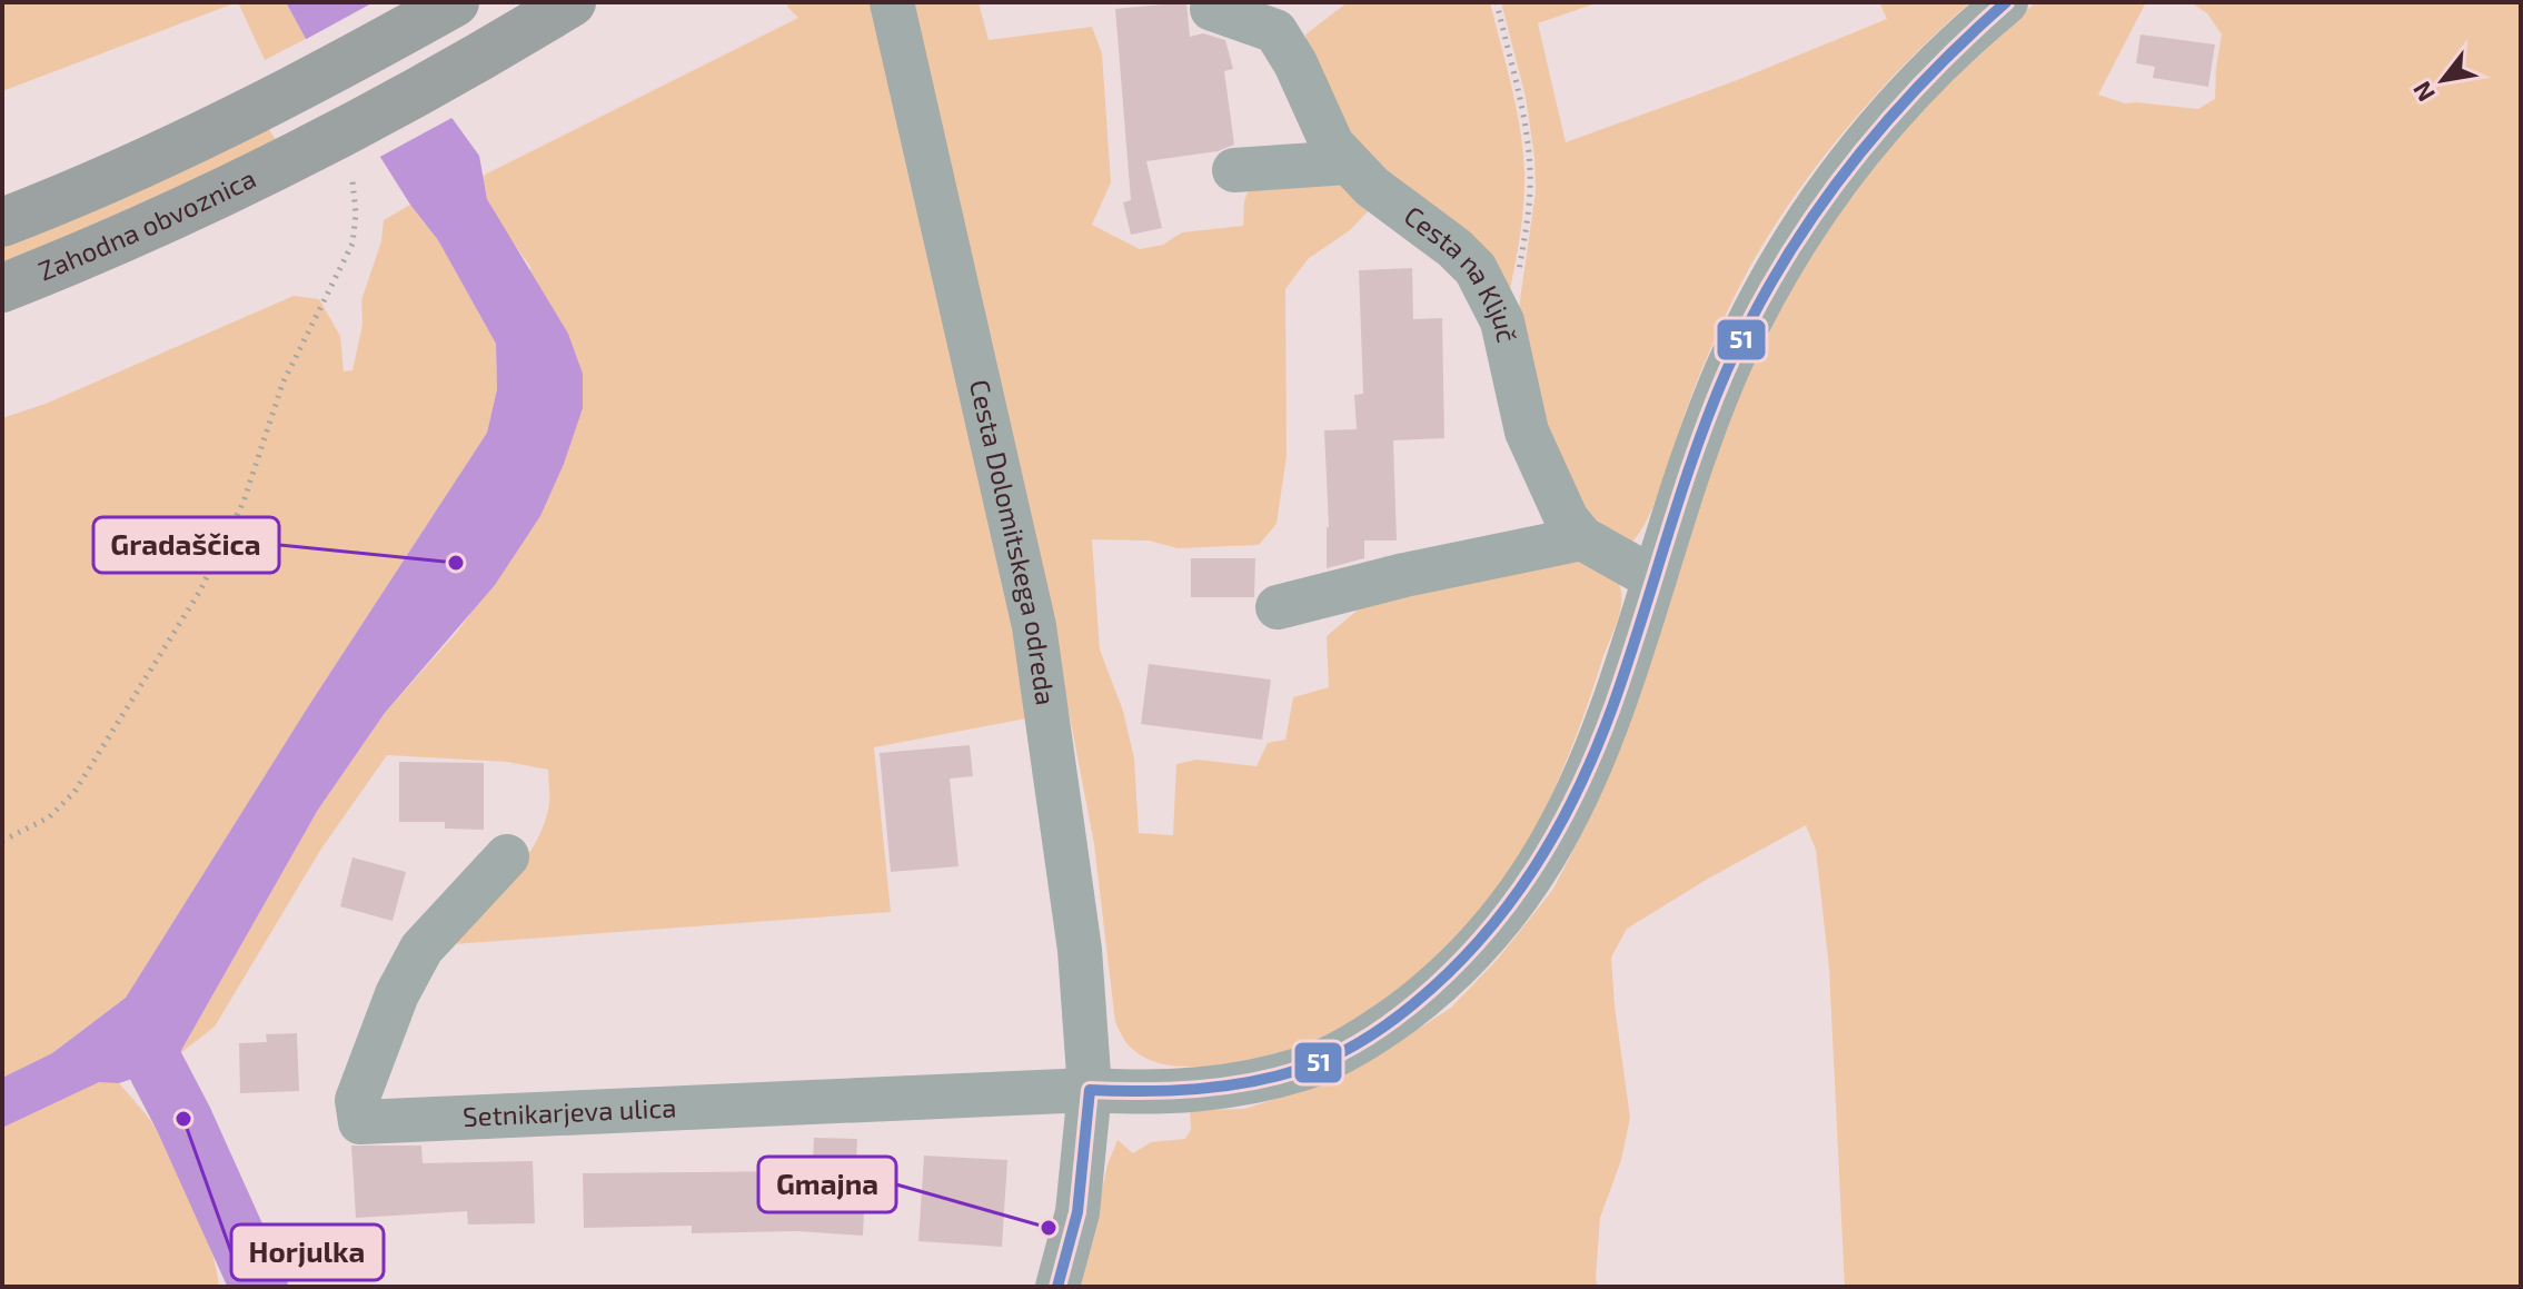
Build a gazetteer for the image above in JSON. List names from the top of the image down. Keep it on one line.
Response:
{"streets":{"highway":["Zahodna obvoznica"],"street":["Cesta na Ključ","Cesta Dolomitskega odreda","Setnikarjeva ulica"]},"crossings":[["Cesta Dolomitskega odreda","Setnikarjeva ulica"]],"places":["Gradaščica","Horjulka","Gmajna"],"lines":["transit line 51"],"north":"bottom left"}
